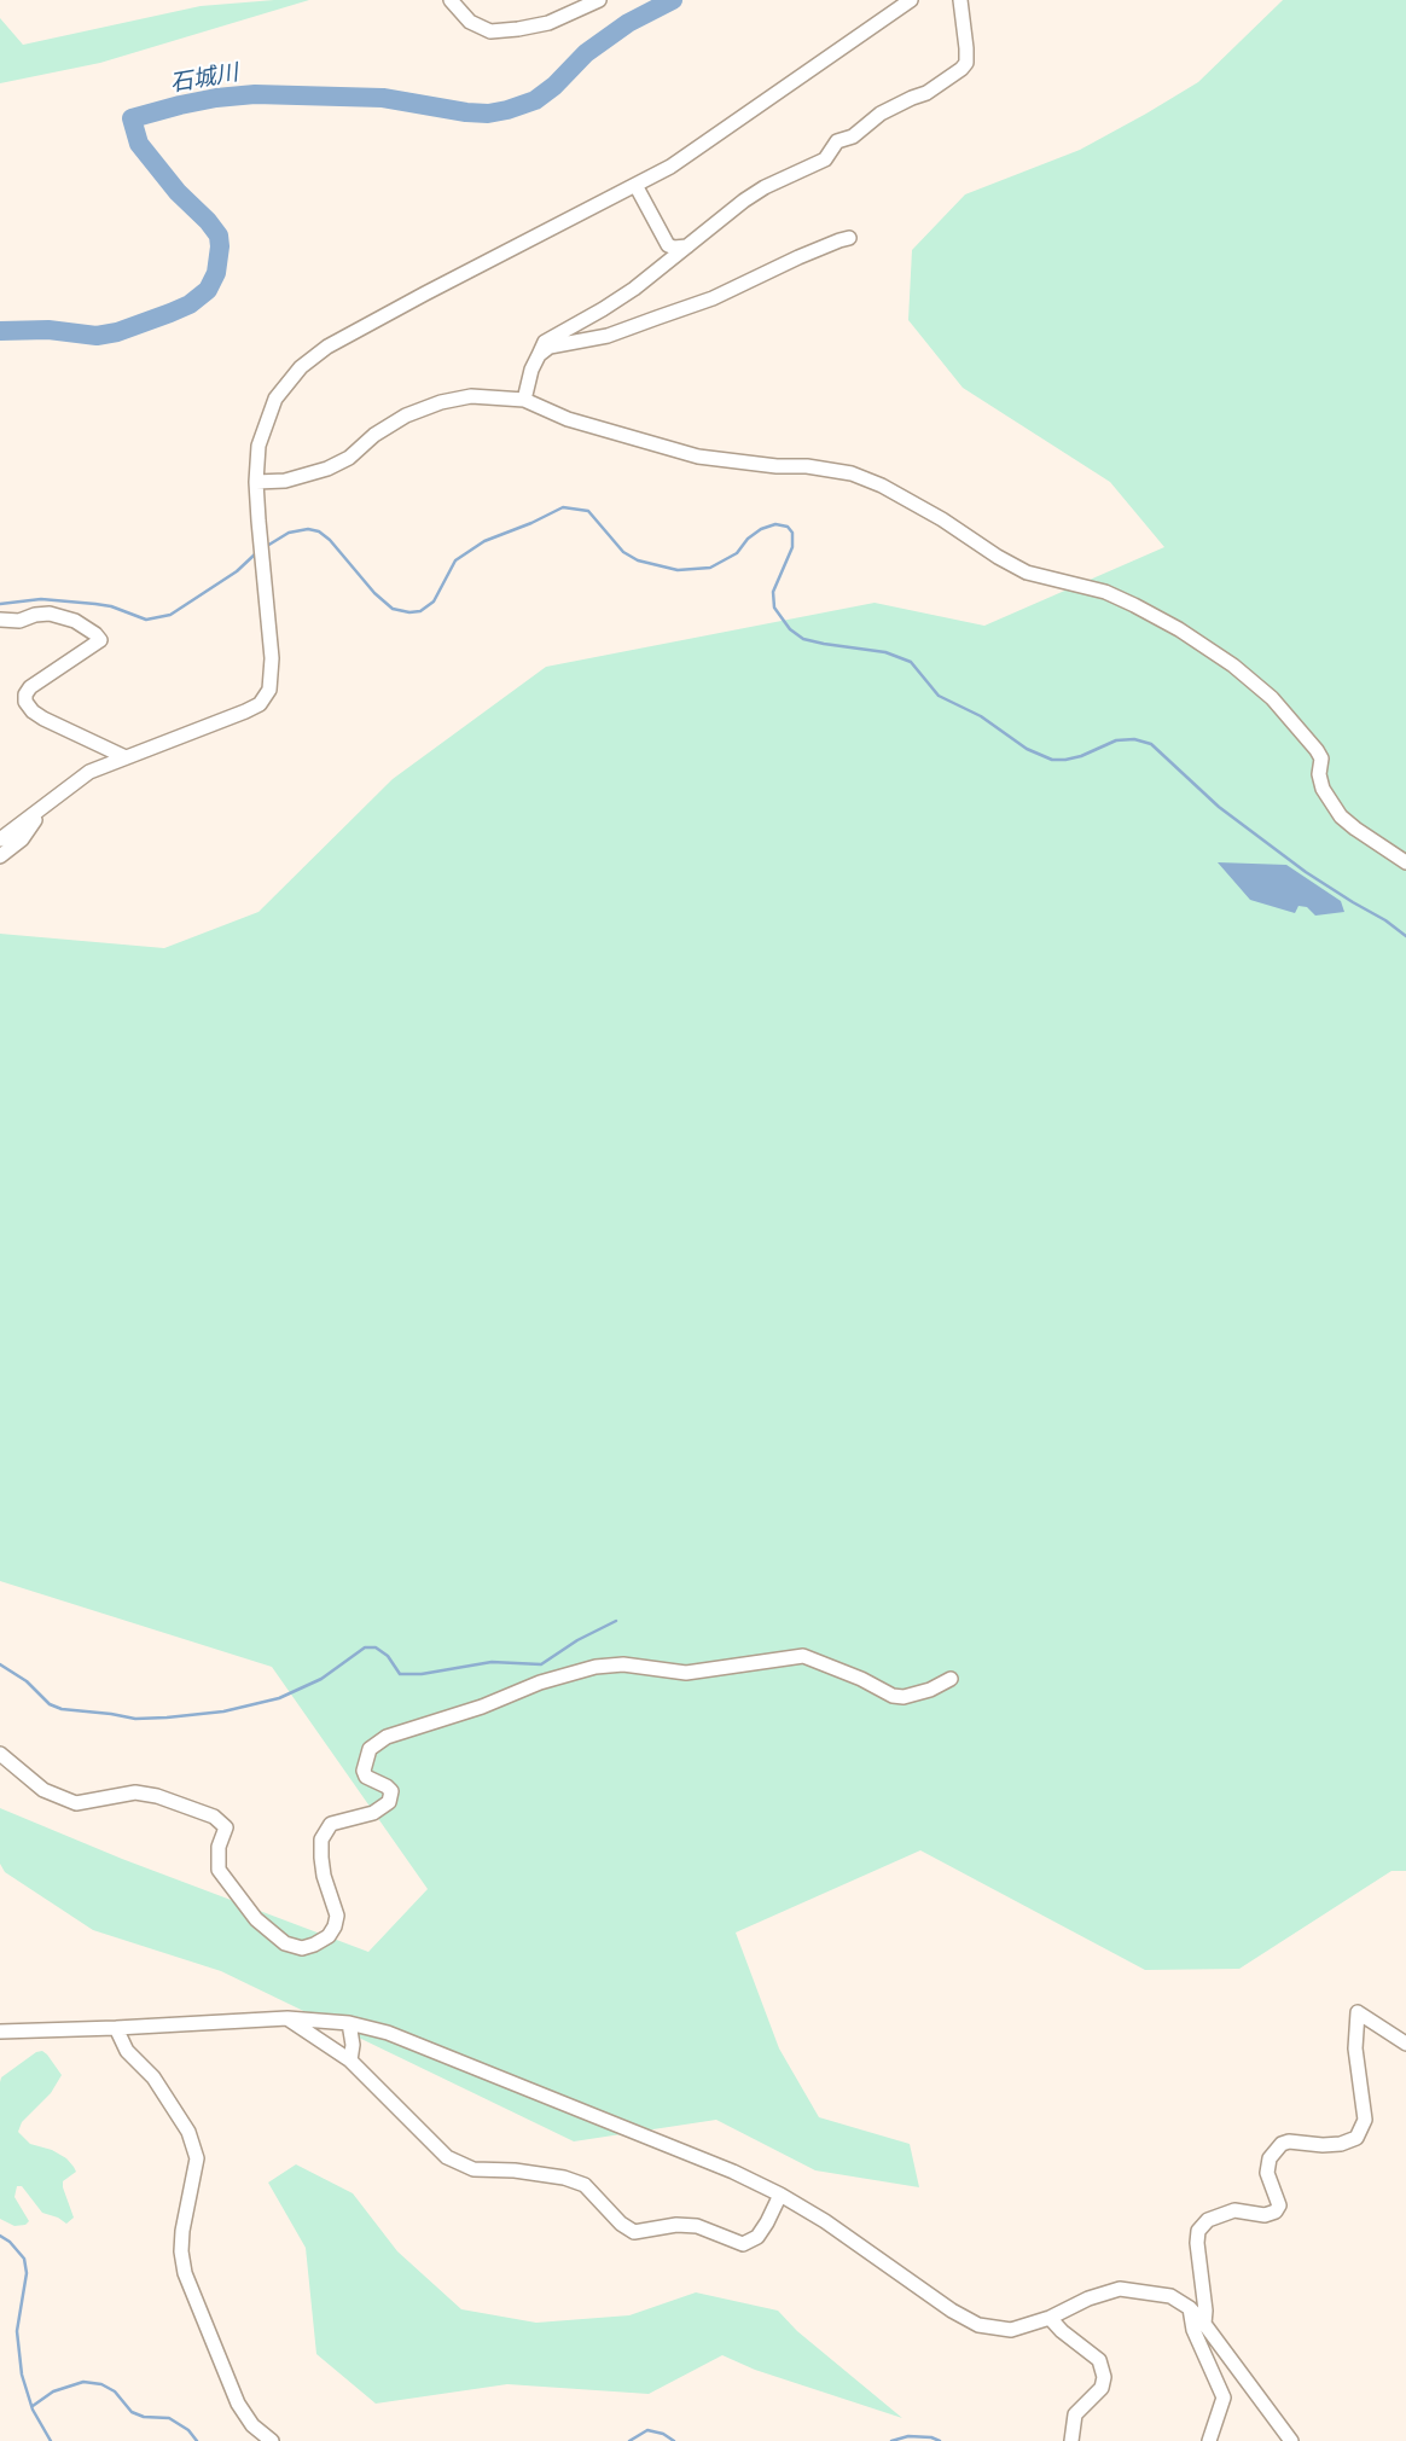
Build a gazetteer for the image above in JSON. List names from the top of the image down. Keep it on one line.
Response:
{"water":["石城川"]}
